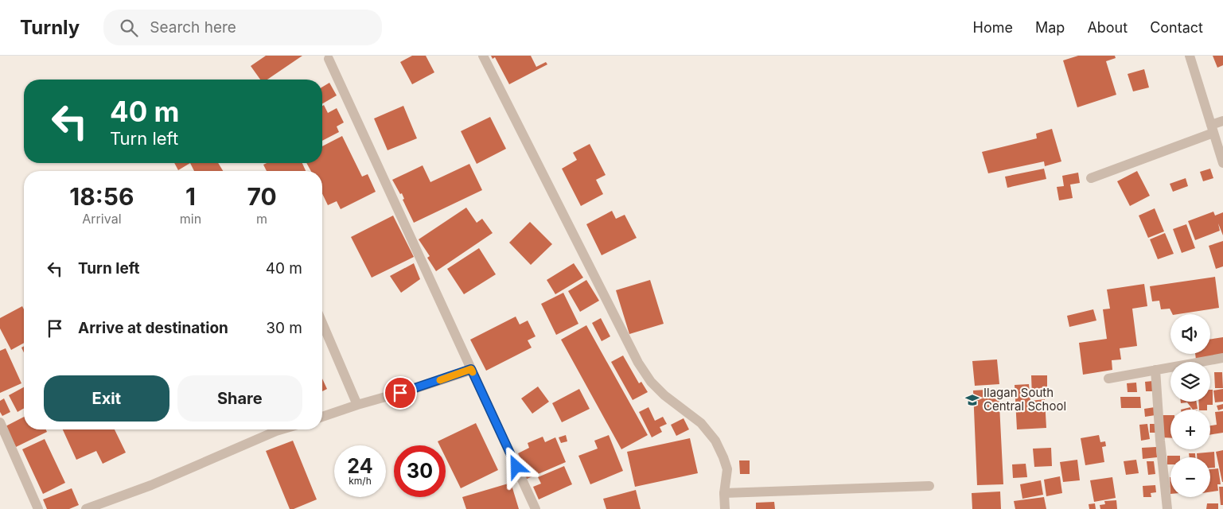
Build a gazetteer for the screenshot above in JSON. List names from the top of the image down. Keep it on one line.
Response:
{"places":{"school or university":["Ilagan South Central School"]},"page":{"header":"Turnly","search":"Search here","nav":["Home","Map","About","Contact"],"turn":["40 m","Turn left"],"eta":["18:56","Arrival","1","min","70","m"],"list":[{"name":"Turn left","value":"40 m"},{"name":"Arrive at destination","value":"30 m"}],"map_buttons":["+","−"],"buttons":["Exit","Share"],"speed":"24 km/h","limit":"30"}}
